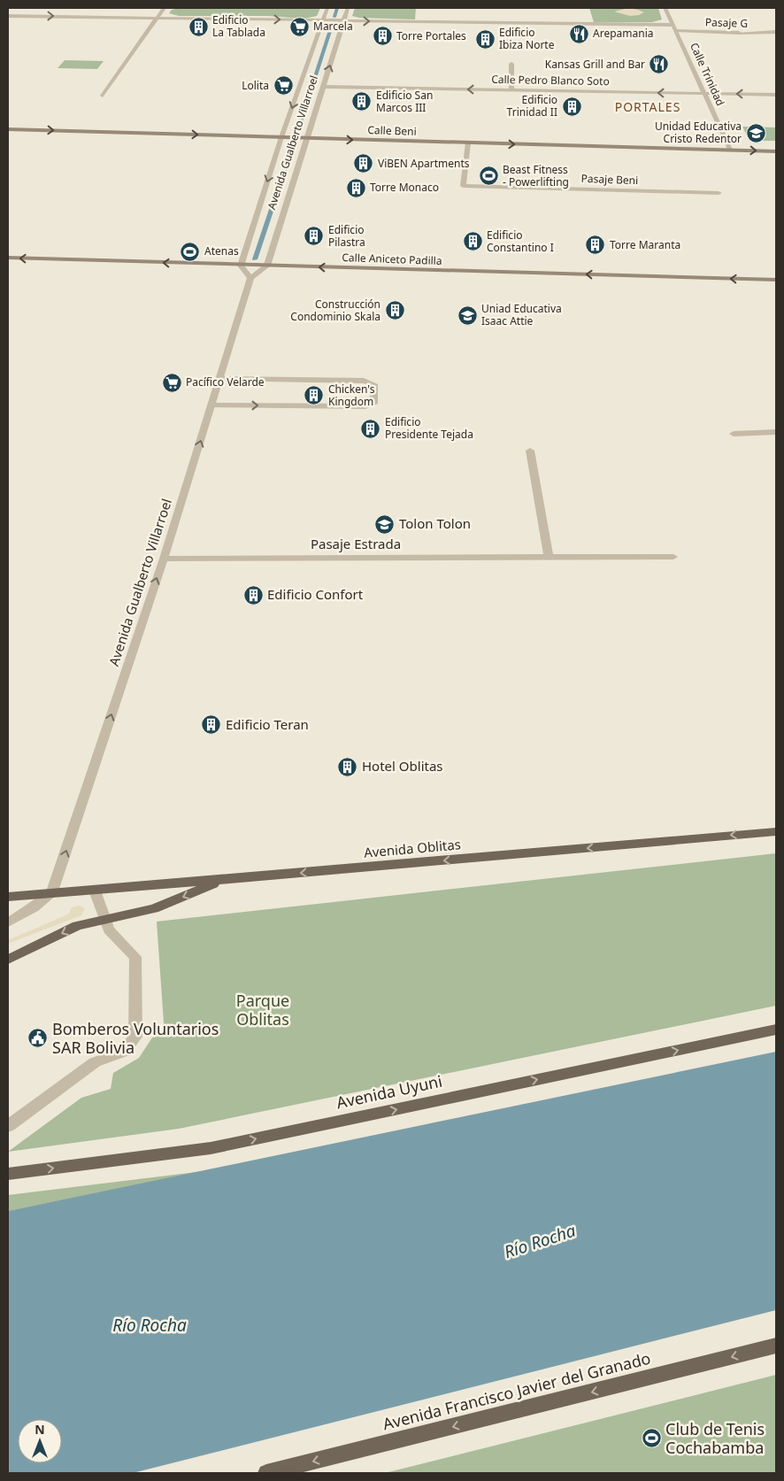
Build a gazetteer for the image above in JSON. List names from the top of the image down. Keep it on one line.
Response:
{"streets":{"main road":["Calle Beni","Calle Aniceto Padilla","Avenida Oblitas","Avenida Uyuni","Avenida Francisco Javier del Granado"],"street":["Pasaje G","Calle Trinidad","Calle Pedro Blanco Soto","Avenida Gualberto Villarroel","Pasaje Beni","Pasaje Estrada"]},"crossings":[["Pasaje G","Calle Trinidad"],["Pasaje G","Avenida Gualberto Villarroel"],["Calle Trinidad","Calle Pedro Blanco Soto"],["Calle Trinidad","Calle Beni"],["Calle Pedro Blanco Soto","Avenida Gualberto Villarroel"],["Calle Beni","Avenida Gualberto Villarroel"],["Calle Beni","Pasaje Beni"],["Avenida Gualberto Villarroel","Calle Aniceto Padilla"],["Avenida Gualberto Villarroel","Pasaje Estrada"],["Avenida Gualberto Villarroel","Avenida Oblitas"]],"one_way":["Pasaje G","Calle Pedro Blanco Soto","Calle Beni","Calle Aniceto Padilla","Avenida Oblitas","Avenida Uyuni","Avenida Francisco Javier del Granado"],"districts":["PORTALES"],"water":["Río Rocha"],"parks":["Parque Oblitas"],"places":{"building":["Edificio La Tablada","Torre Portales","Edificio Ibiza Norte","Edificio San Marcos III","Edificio Trinidad II","ViBEN Apartments","Torre Monaco","Edificio Pilastra","Edificio Constantino I","Torre Maranta","Construcción Condominio Skala","Chicken's Kingdom","Edificio Presidente Tejada","Edificio Confort","Edificio Teran","Hotel Oblitas"],"supermarket":["Marcela","Lolita","Pacífico Velarde"],"restaurant":["Arepamania","Kansas Grill and Bar"],"school or university":["Unidad Educativa Cristo Redentor","Uniad Educativa Isaac Attie","Tolon Tolon"],"sports":["Beast Fitness - Powerlifting","Atenas","Club de Tenis Cochabamba"],"public building":["Bomberos Voluntarios SAR Bolivia"]},"north":"top"}
